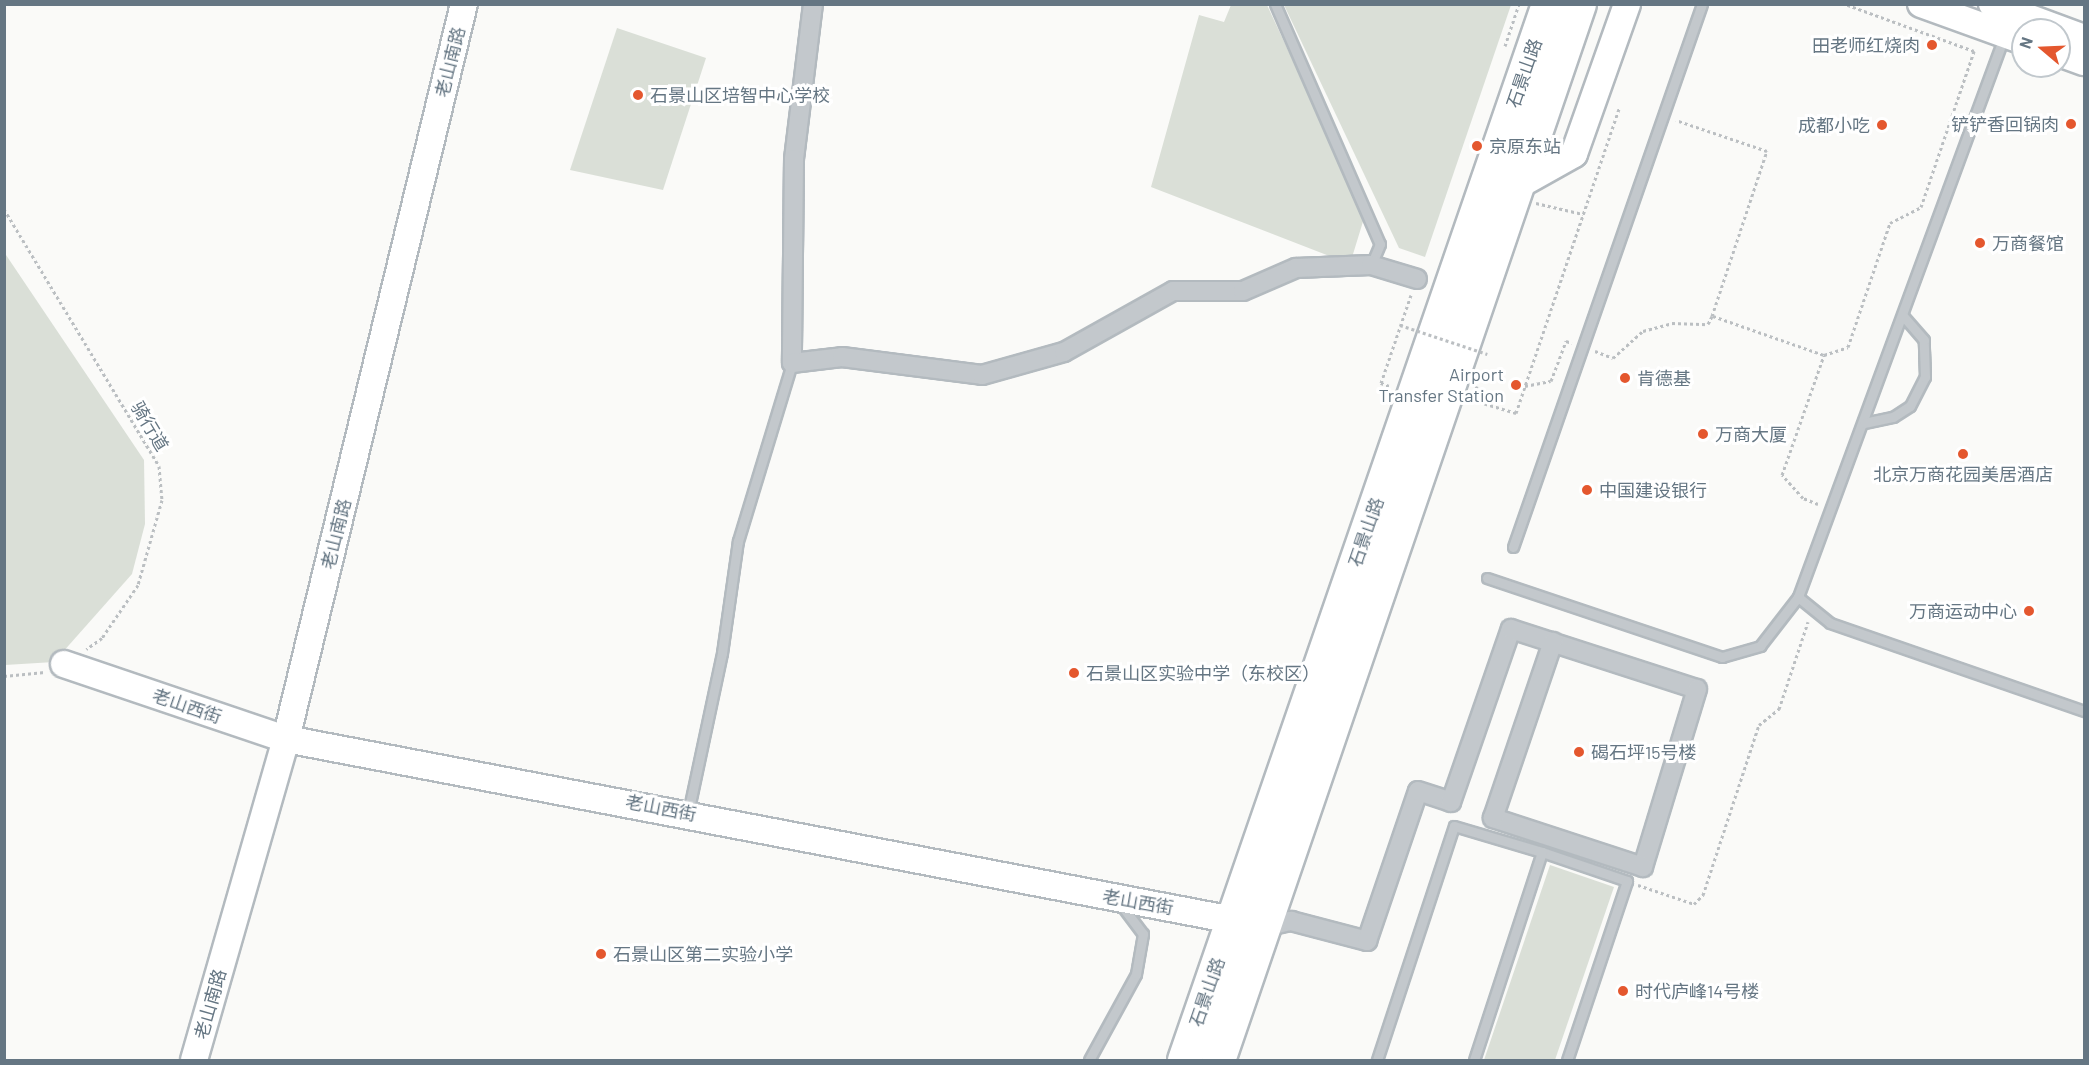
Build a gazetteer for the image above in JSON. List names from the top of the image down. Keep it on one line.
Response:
{"streets":{"highway":["石景山路"],"street":["老山南路","老山西街"],"path":["骑行道"]},"crossings":[["老山南路","老山西街"],["石景山路","老山西街"],["骑行道","老山西街"]],"places":["田老师红烧肉","石景山区培智中心学校","铲铲香回锅肉","成都小吃","京原东站","万商餐馆","肯德基","Airport Transfer Station","万商大厦","北京万商花园美居酒店","中国建设银行","万商运动中心","石景山区实验中学（东校区）","碣石坪15号楼","石景山区第二实验小学","时代庐峰14号楼"],"north":"left"}
